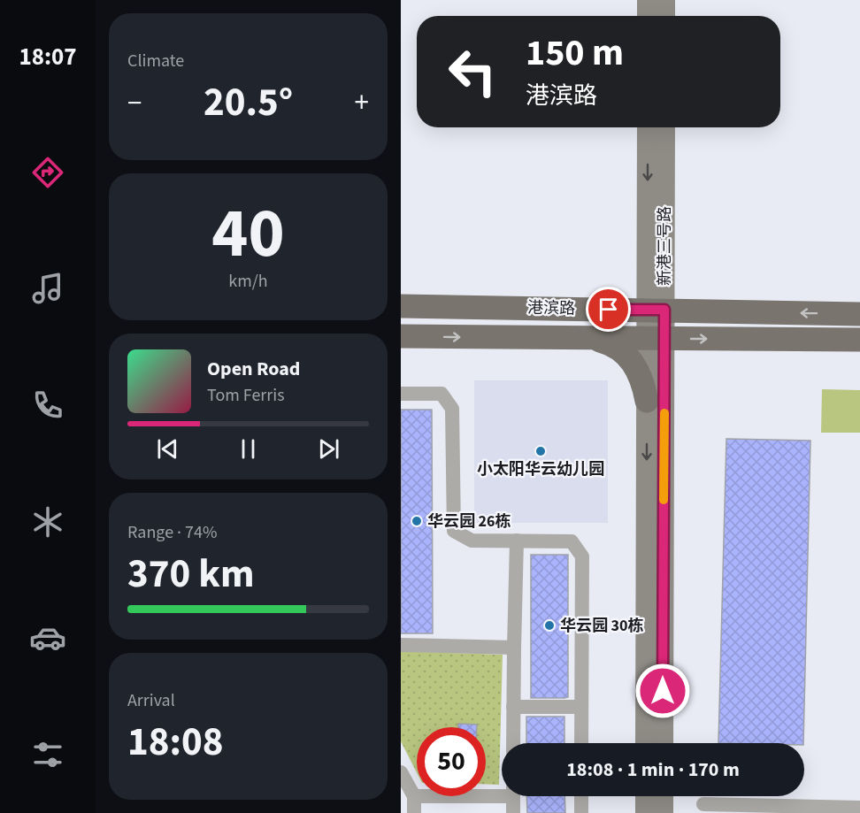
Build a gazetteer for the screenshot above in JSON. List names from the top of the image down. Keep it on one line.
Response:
{"streets":{"main road":["新港三号路","港滨路"]},"crossings":[["新港三号路","港滨路"]],"places":["小太阳华云幼儿园","华云园 26栋","华云园 30栋"],"page":{"tabs":"18:07","tile":["Climate",["40","km/h"],["Range · 74%","370 km"],["Arrival","18:08"]],"turn":["150 m","港滨路"],"heat":["−","20.5°","+"],"song":["Open Road","Tom Ferris"],"limit":"50","trip":"18:08 · 1 min · 170 m"}}
